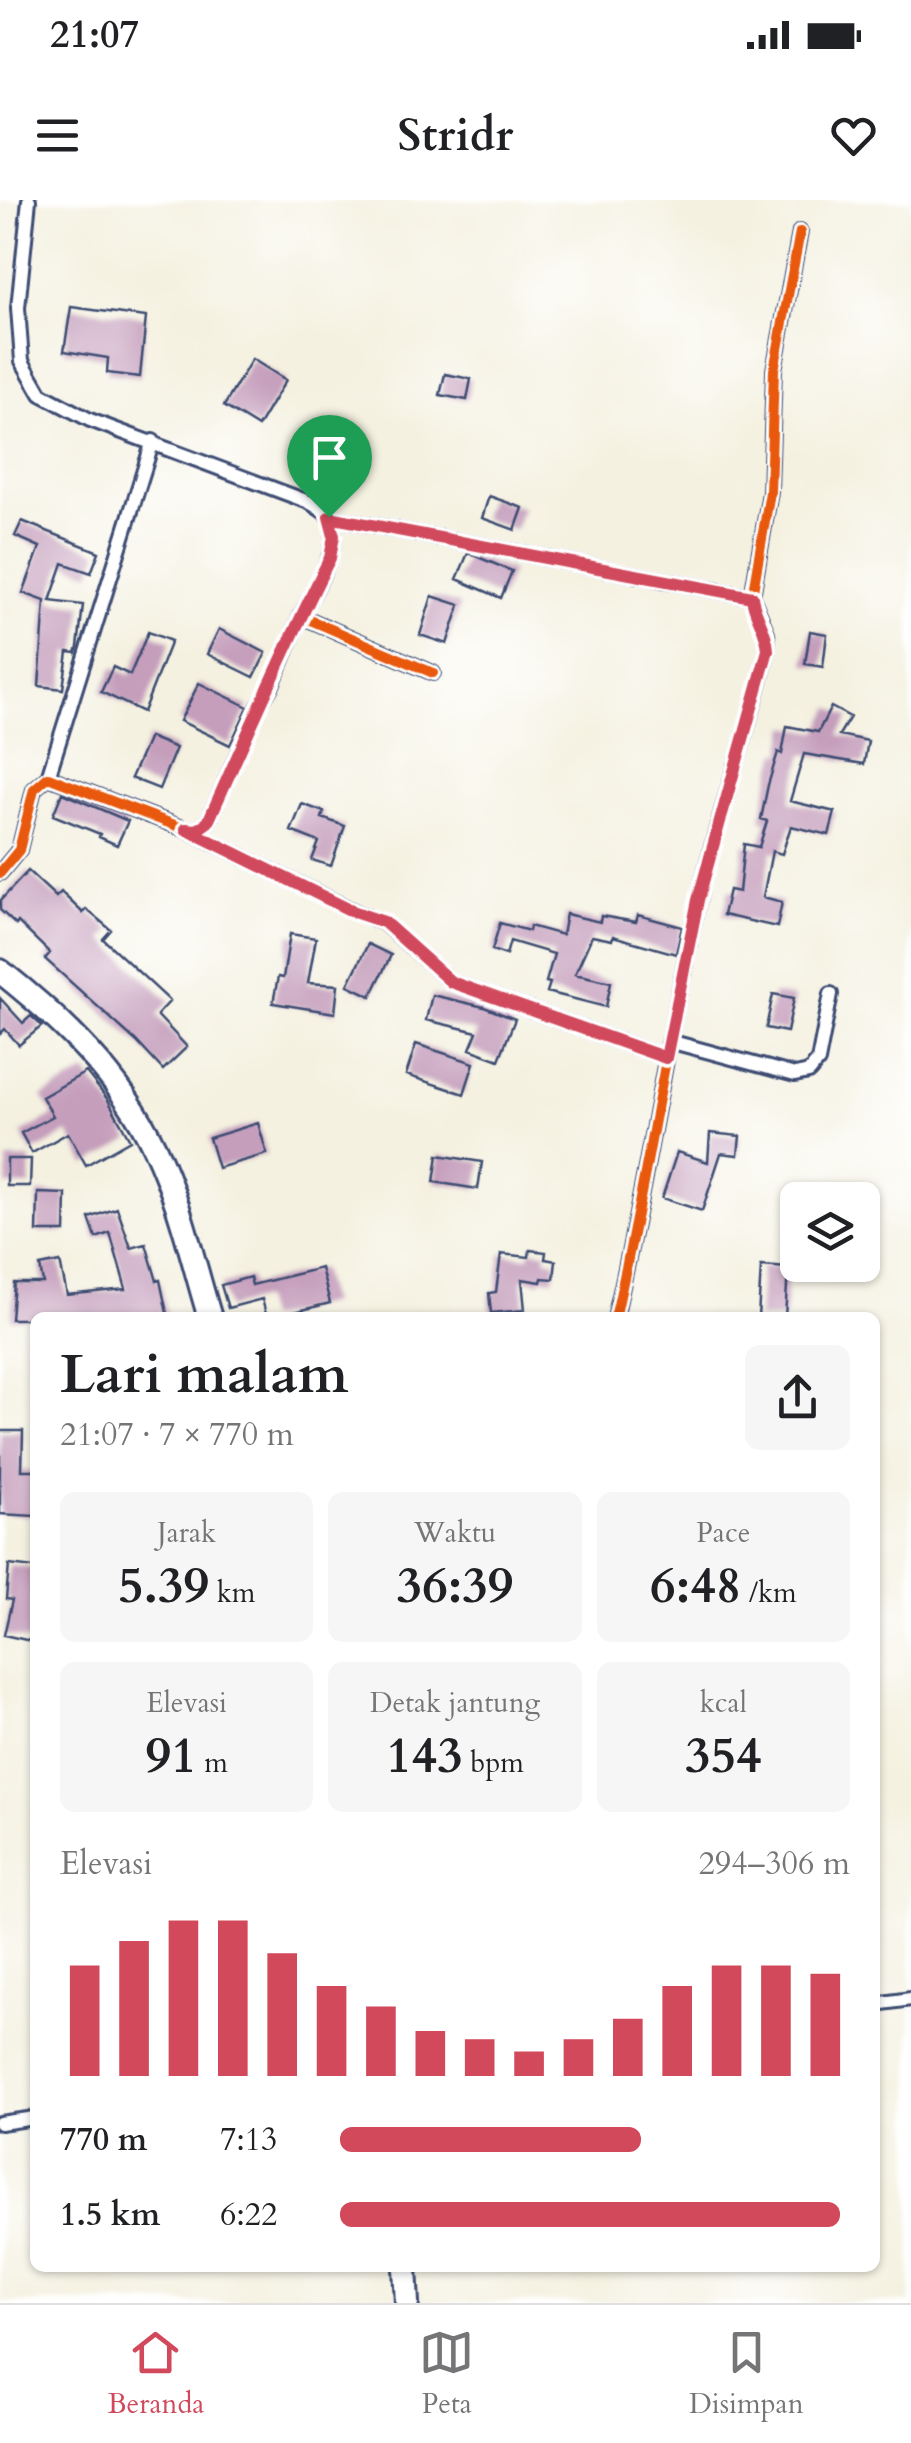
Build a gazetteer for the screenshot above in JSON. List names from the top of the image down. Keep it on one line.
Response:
{"page":{"status":"21:07","header":"Stridr","heading":["Lari malam","21:07 · 7 × 770 m"],"stats":[["Jarak","5.39 km"],["Waktu","36:39"],["Pace","6:48 /km"],["Elevasi","91 m"],["Detak jantung","143 bpm"],["kcal","354"]],"chart":["Elevasi","294–306 m"],"list":[{"name":"770 m","note":"7:13"},{"name":"1.5 km","note":"6:22"}],"tabs":["Beranda","Peta","Disimpan"]}}
